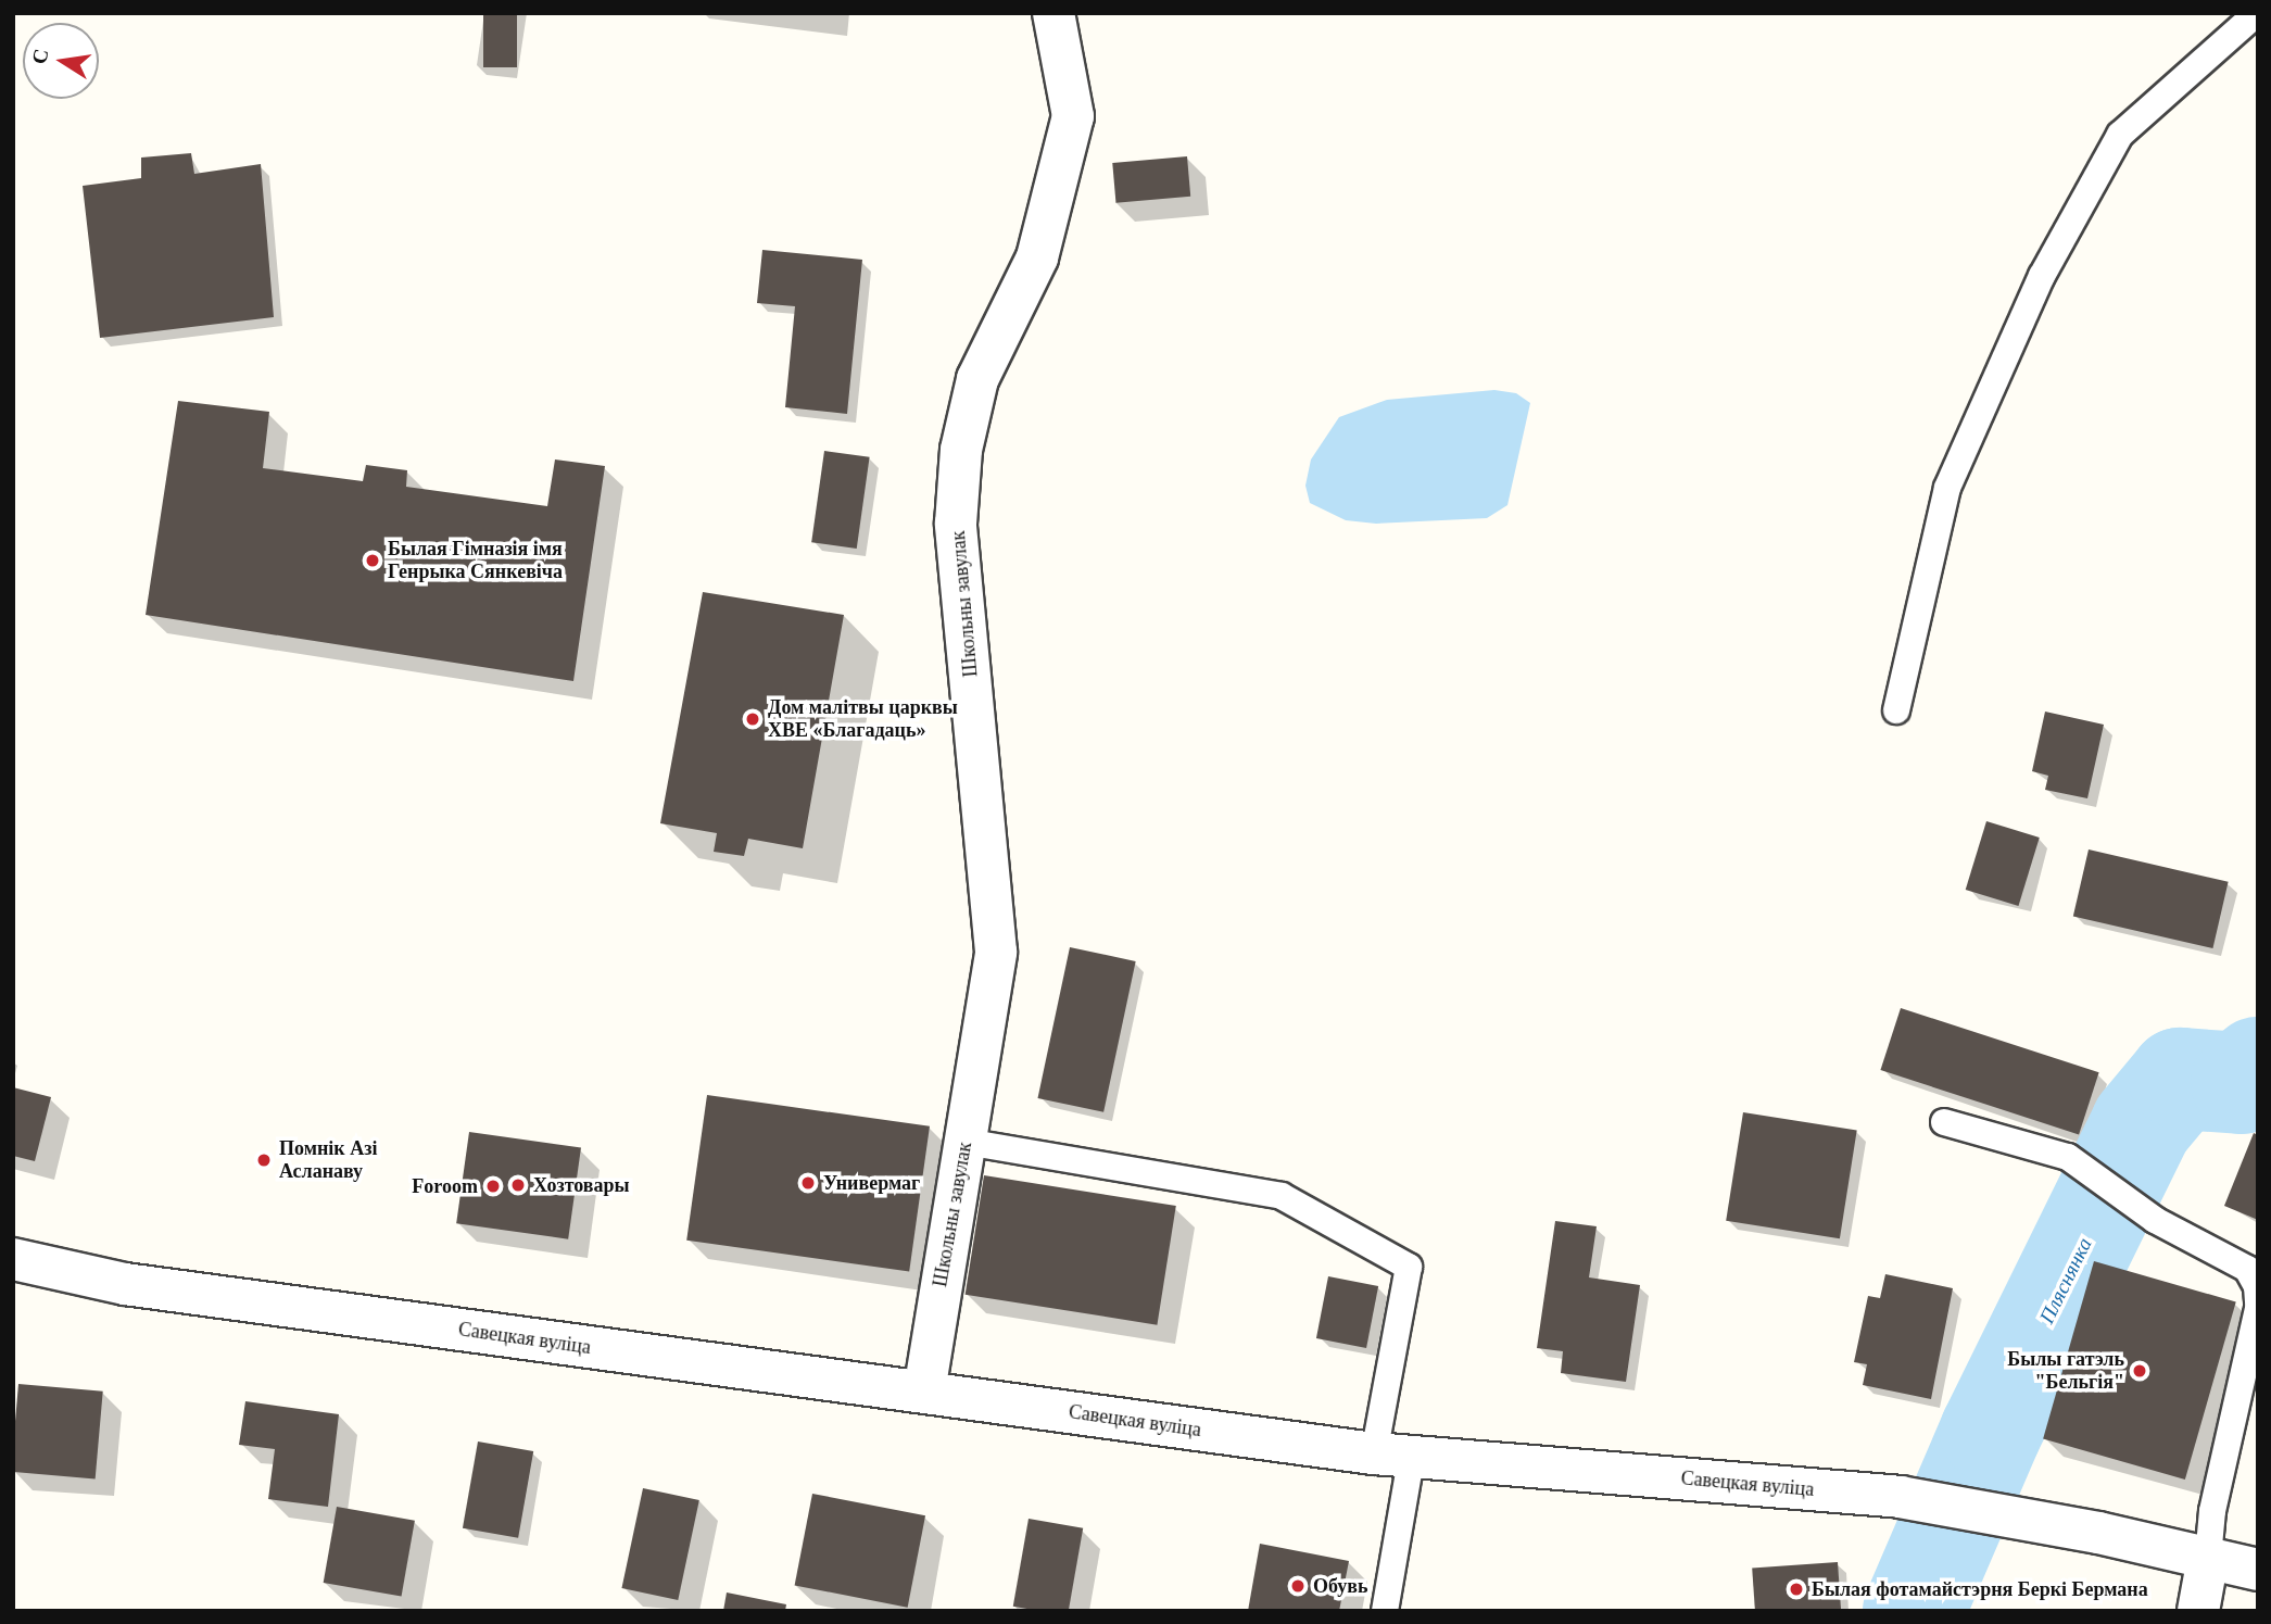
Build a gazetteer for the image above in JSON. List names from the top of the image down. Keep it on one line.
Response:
{"streets":{"street":["Школьны завулак","Савецкая вуліца"]},"crossings":[["Школьны завулак","Савецкая вуліца"]],"water":["Пляснянка"],"places":["Былая Гімназія імя Генрыка Сянкевіча","Дом малітвы царквы ХВЕ «Благадаць»","Помнік Азі Асланаву","Универмаг","Хозтовары","Foroom","Былы гатэль \"Бельгія\"","Обувь","Былая фотамайстэрня Беркі Бермана"],"north":"left"}
